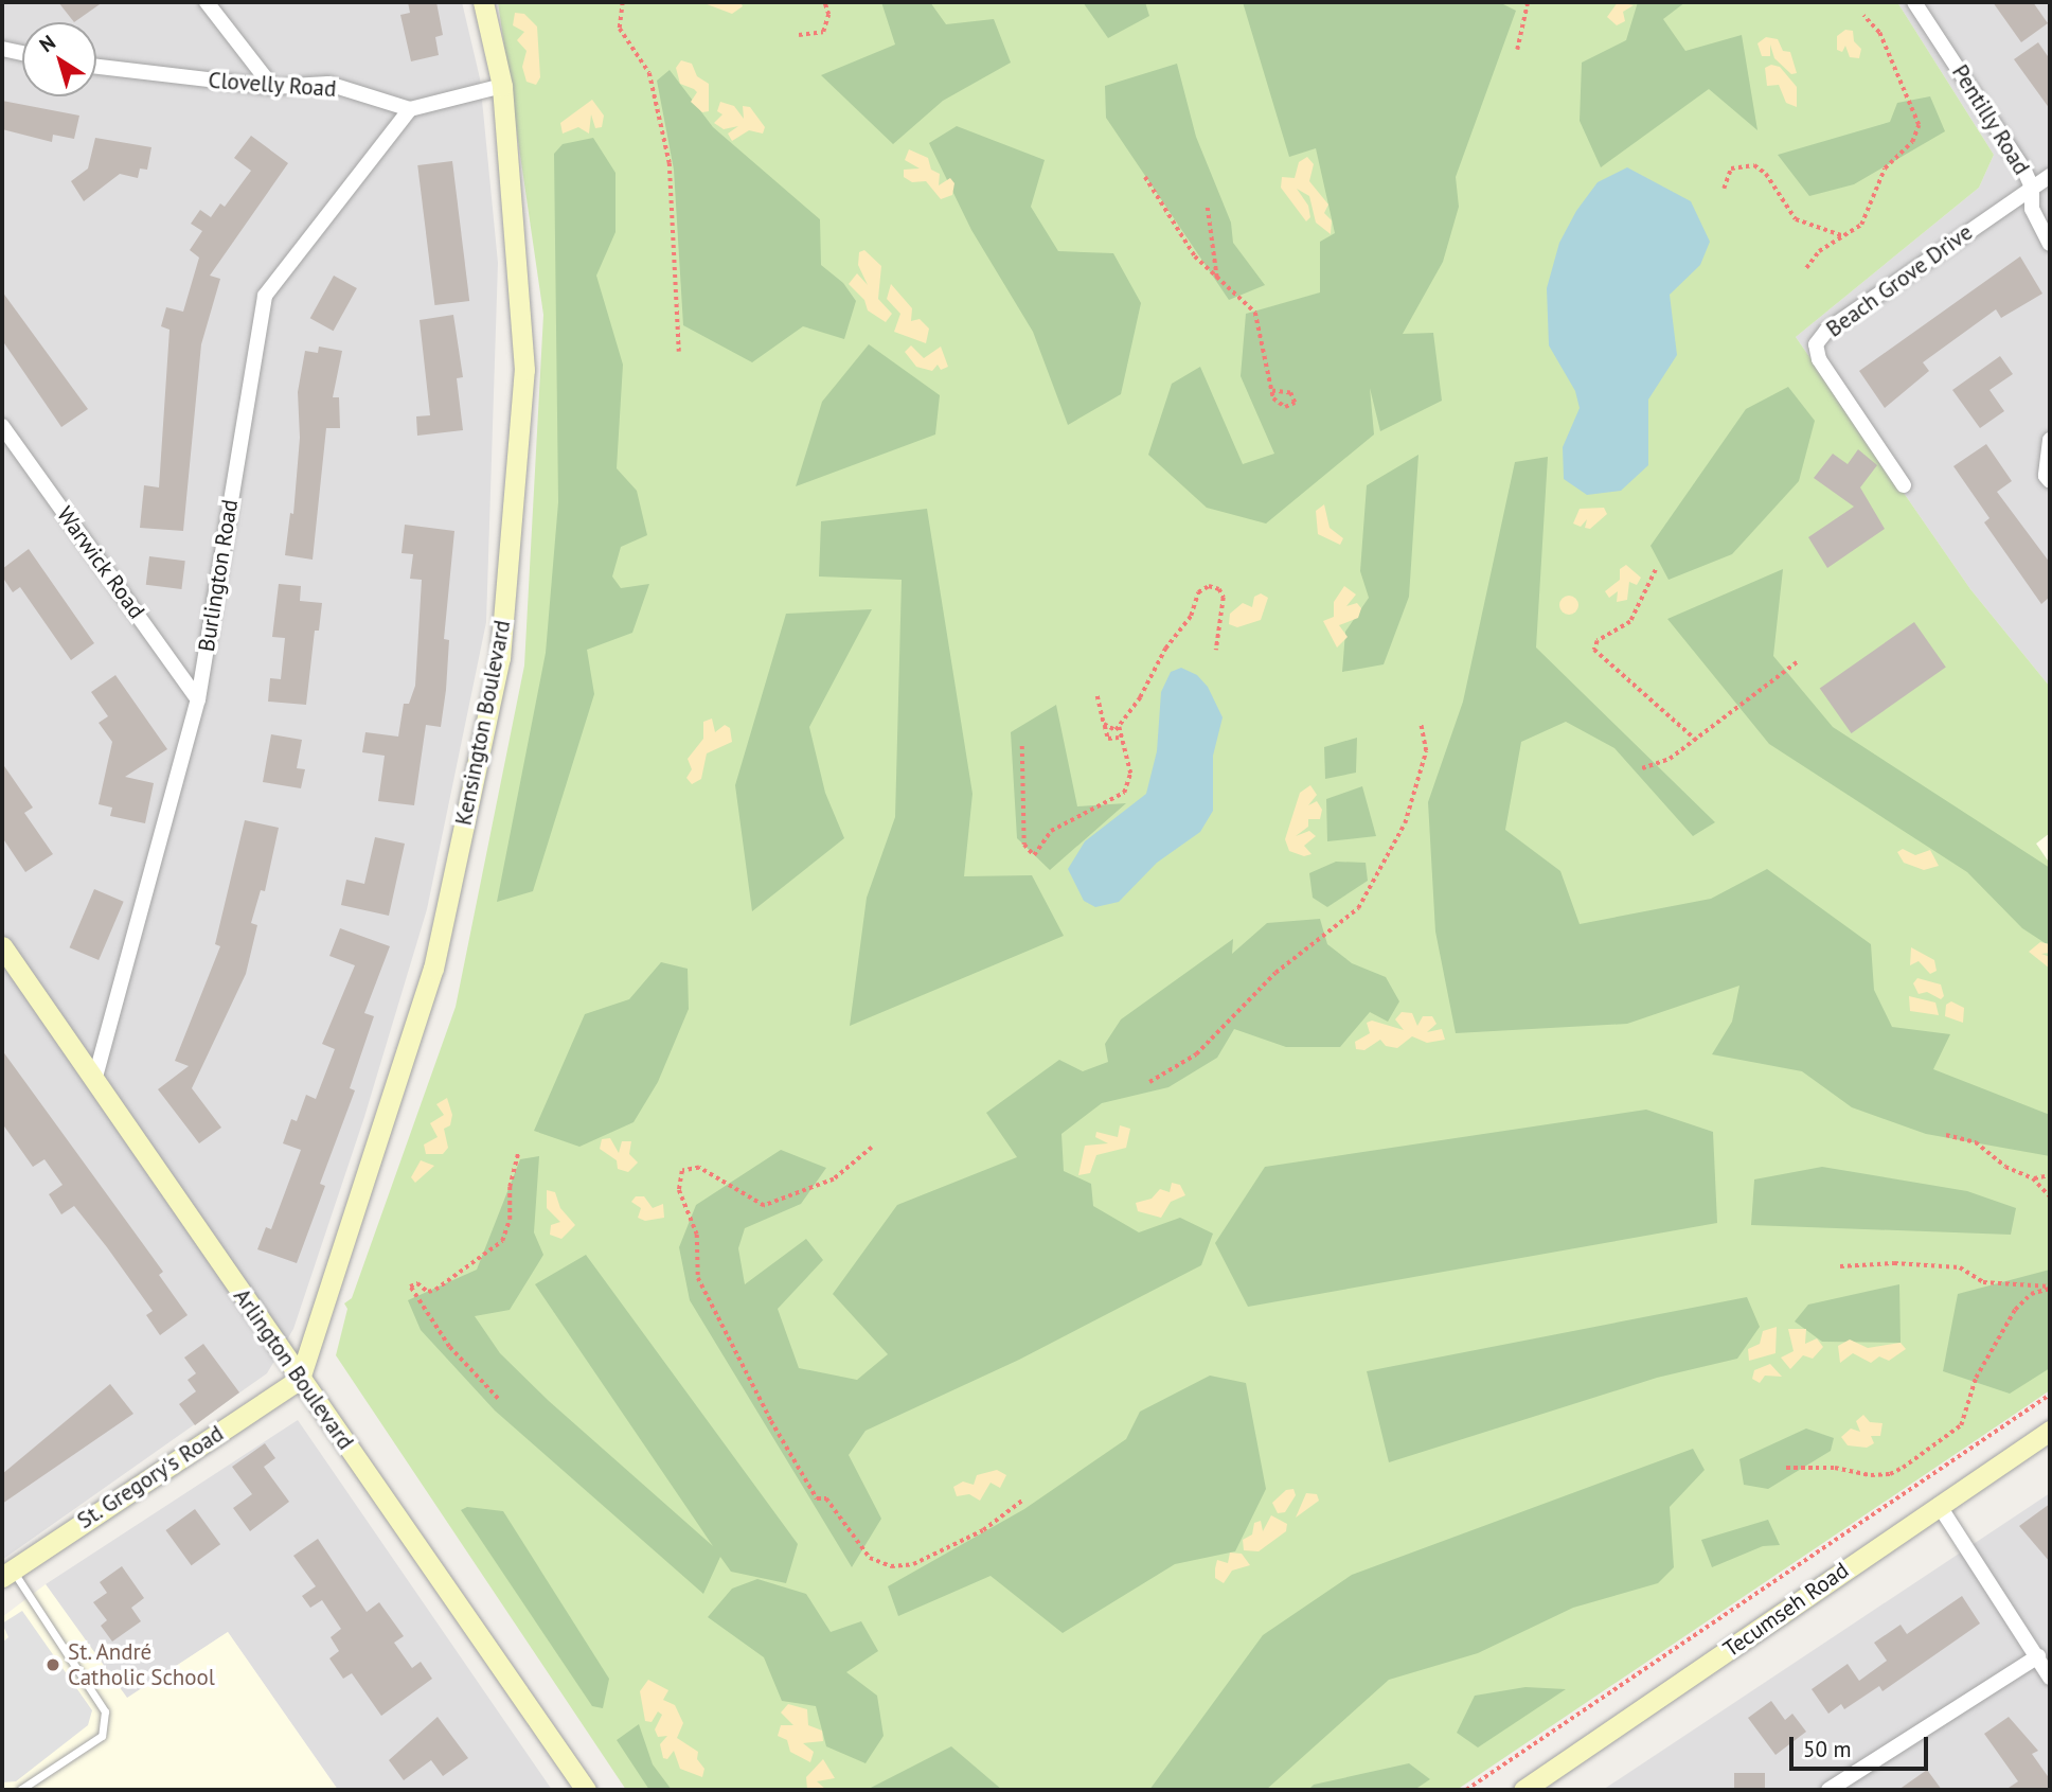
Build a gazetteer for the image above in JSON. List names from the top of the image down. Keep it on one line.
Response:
{"streets":{"street":["Clovelly Road","Pentilly Road","Beach Grove Drive","Warwick Road","Burlington Road","Kensington Boulevard","Arlington Boulevard","St. Gregory's Road","Tecumseh Road"]},"crossings":[["Clovelly Road","Burlington Road"],["Pentilly Road","Beach Grove Drive"],["Warwick Road","Burlington Road"],["Burlington Road","Arlington Boulevard"],["Kensington Boulevard","Arlington Boulevard"],["Kensington Boulevard","St. Gregory's Road"],["Arlington Boulevard","St. Gregory's Road"]],"places":["St. André Catholic School"],"scale_bar":"50 m","north":"top left"}
